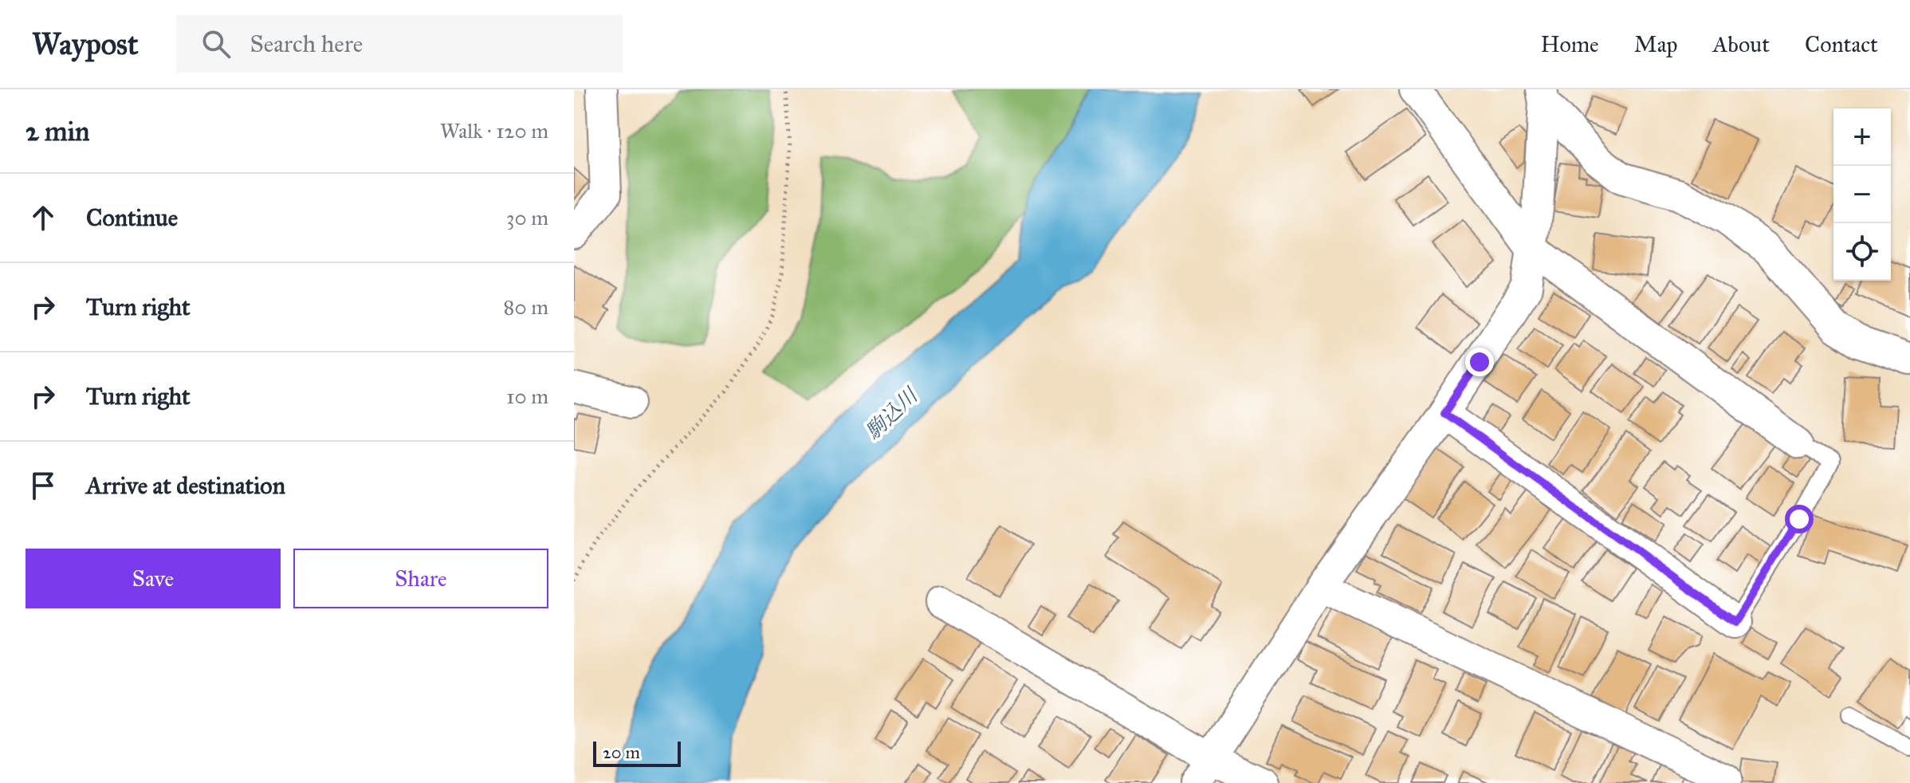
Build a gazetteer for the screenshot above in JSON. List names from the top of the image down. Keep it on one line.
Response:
{"water":["駒込川"],"scale_bar":"20 m","page":{"header":"Waypost","search":"Search here","nav":["Home","Map","About","Contact"],"heading":["2 min","Walk · 120 m"],"map_buttons":["+","−"],"list":[["Continue","30 m"],["Turn right","80 m"],["Turn right","10 m"],"Arrive at destination"],"buttons":["Save","Share"],"scale":"20 m"}}
